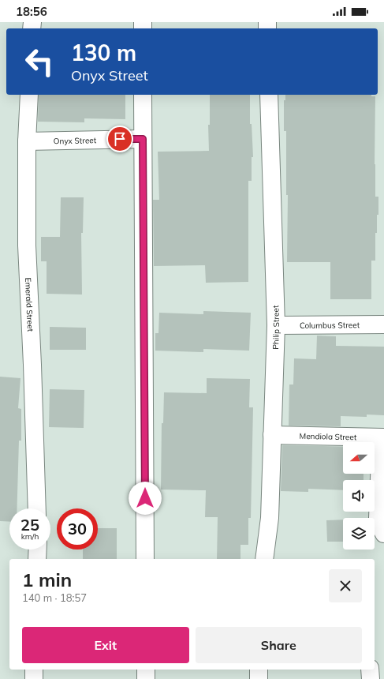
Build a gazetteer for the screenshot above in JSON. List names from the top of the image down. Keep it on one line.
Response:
{"streets":{"street":["Onyx Street","Emerald Street","Columbus Street","Philip Street","Mendiola Street"]},"crossings":[["Onyx Street","Emerald Street"],["Columbus Street","Philip Street"],["Philip Street","Mendiola Street"]],"north":"left","page":{"status":"18:56","turn":["130 m","Onyx Street"],"speed":"25 km/h","limit":"30","heading":["1 min","140 m · 18:57"],"buttons":["Exit","Share"]}}
